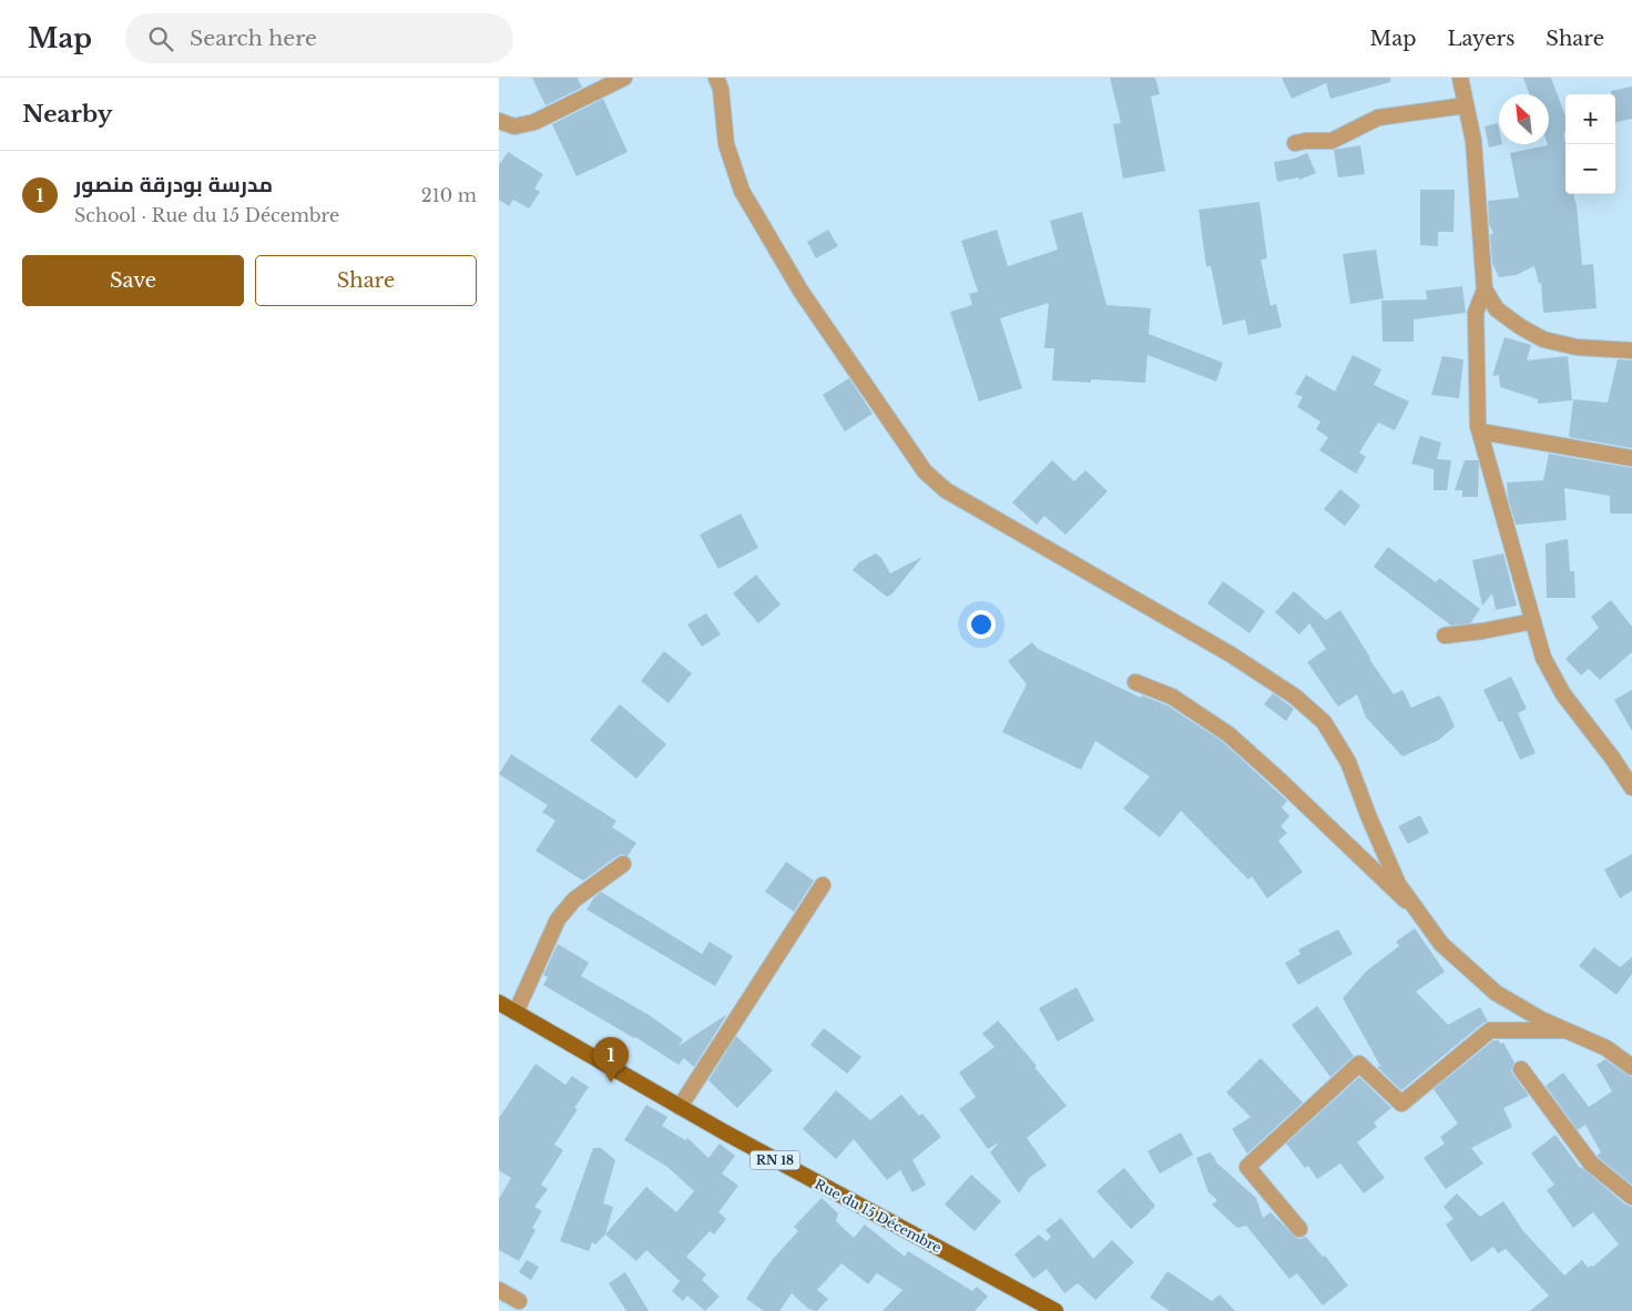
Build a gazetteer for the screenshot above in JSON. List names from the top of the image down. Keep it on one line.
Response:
{"streets":{"main road":["RN 18","Rue du 15 Décembre"]},"north":"top left","page":{"header":"Map","search":"Search here","nav":["Map","Layers","Share"],"heading":"Nearby","map_buttons":["+","−"],"list":[{"mark":"1","name":"مدرسة بودرقة منصور","note":"School · Rue du 15 Décembre","value":"210 m"}],"buttons":["Save","Share"],"pins":"1"}}
